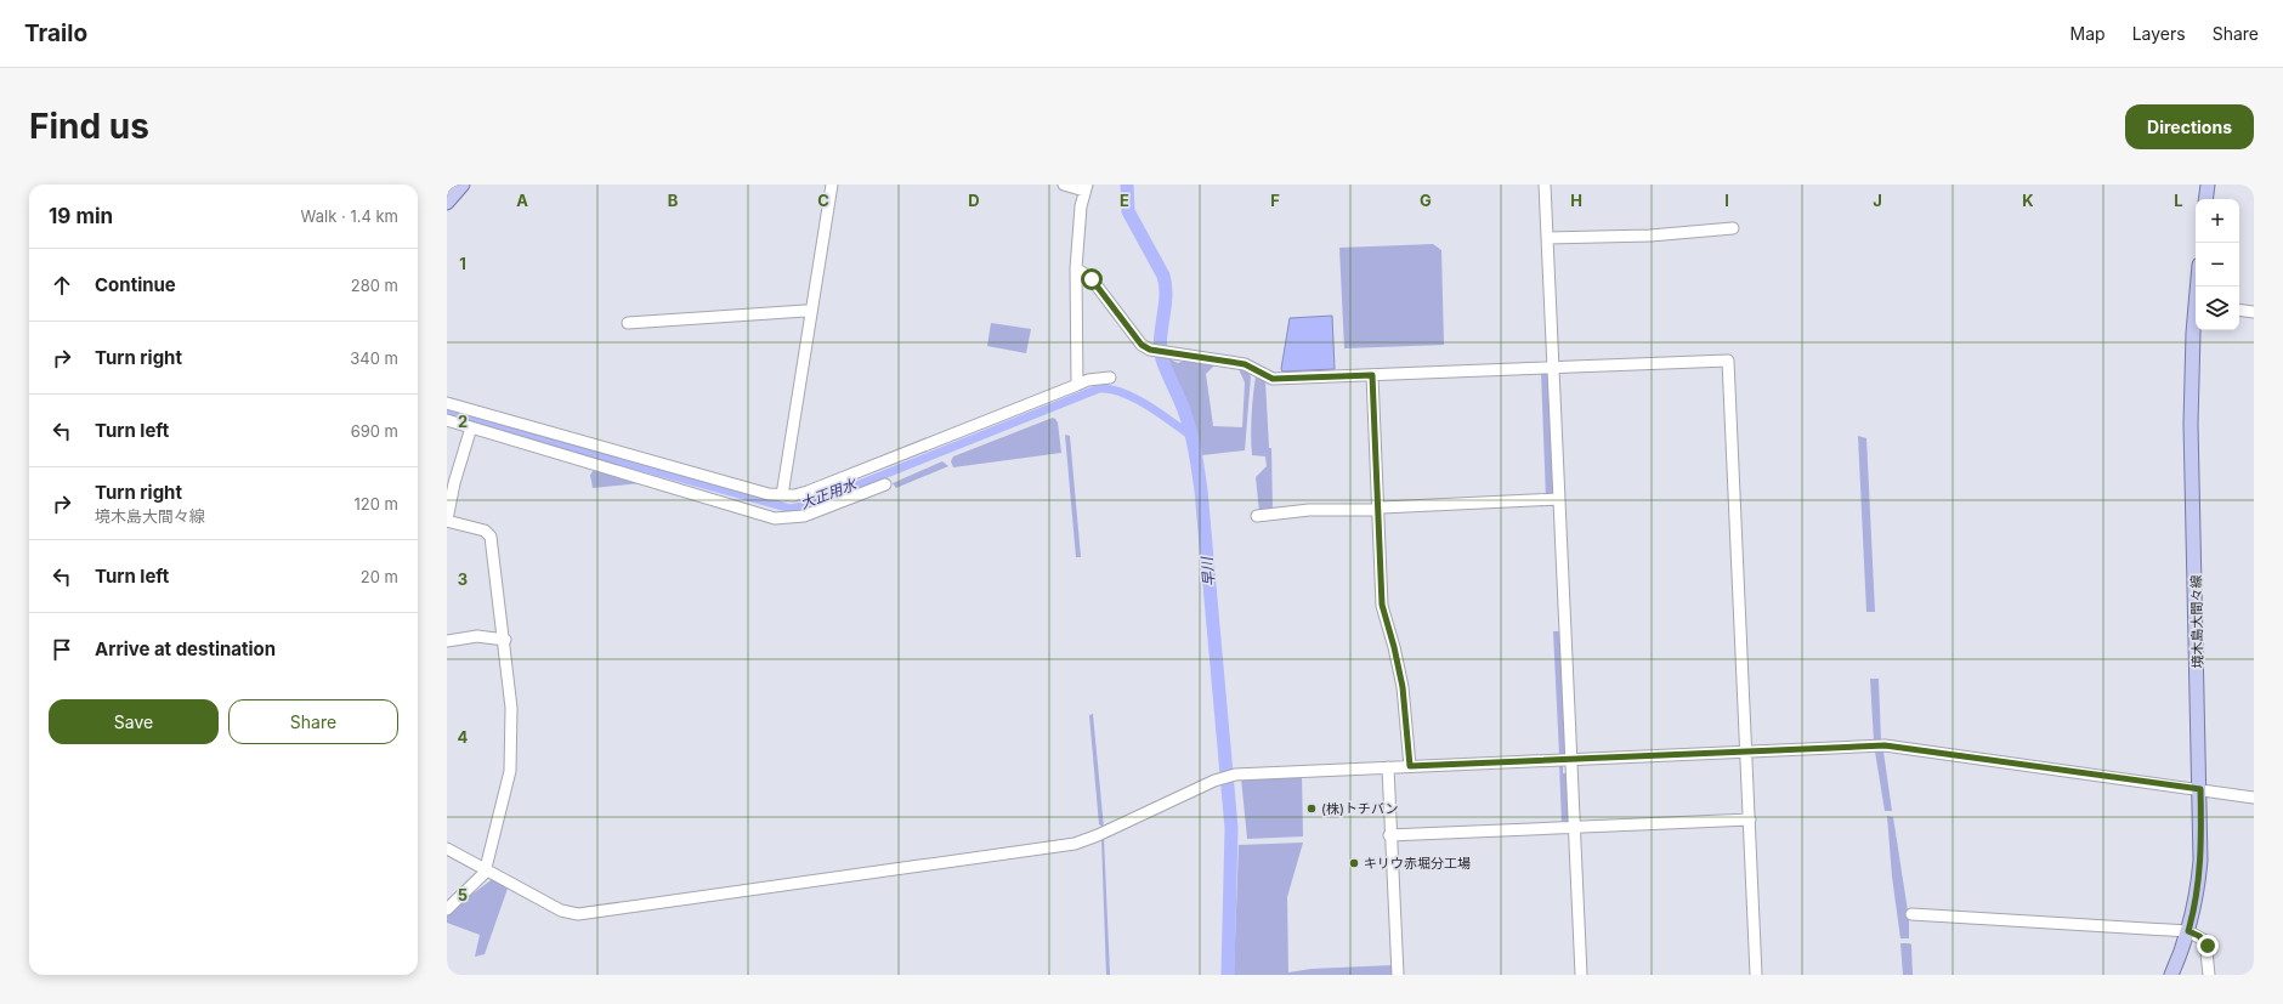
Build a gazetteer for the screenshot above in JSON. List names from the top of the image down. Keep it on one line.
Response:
{"streets":{"main road":["境木島大間々線"]},"water":["大正用水","早川"],"places":["(株)トチバン","キリウ赤堀分工場"],"page":{"header":"Trailo","nav":["Map","Layers","Share"],"buttons":["Directions",["Save","Share"]],"title":"Find us","heading":["19 min","Walk · 1.4 km"],"map_buttons":["+","−"],"list":[["Continue","280 m"],["Turn right","340 m"],["Turn left","690 m"],["Turn right","境木島大間々線","120 m"],["Turn left","20 m"],"Arrive at destination"]},"grid":{"columns":["A","B","C","D","E","F","G","H","I","J","K","L"],"rows":["1","2","3","4","5"]}}
